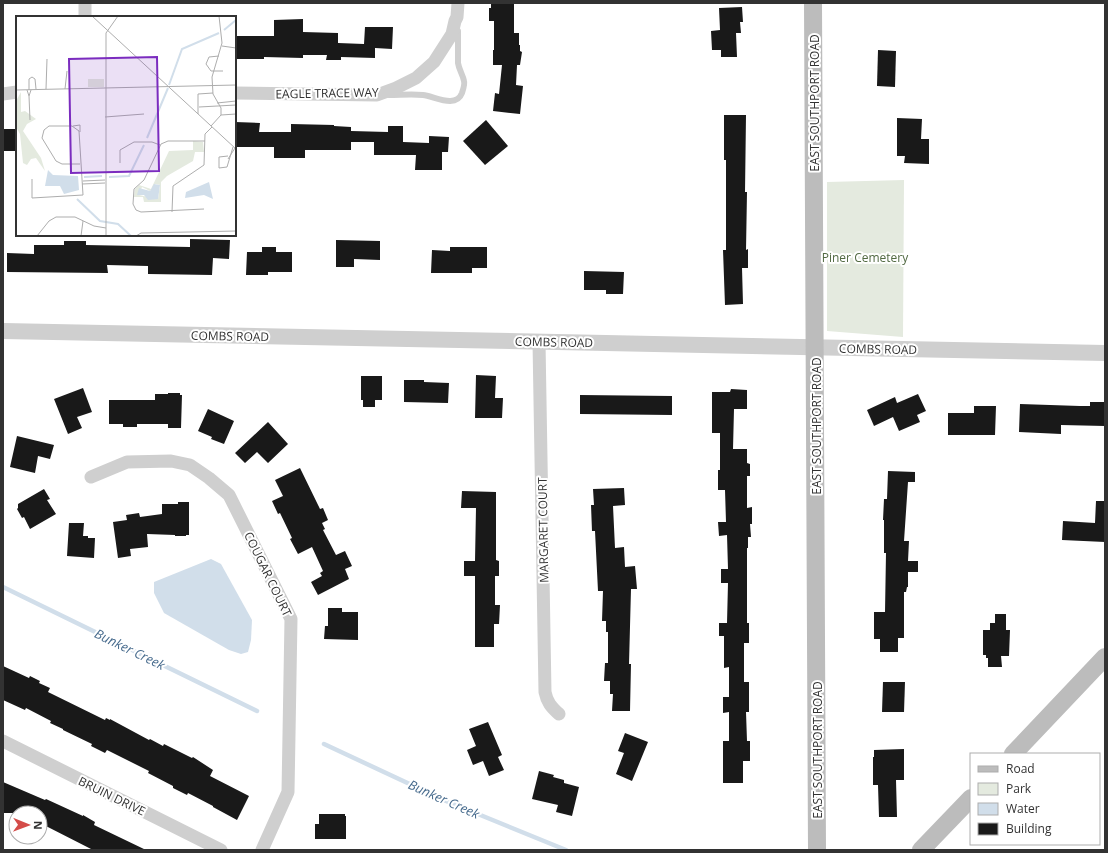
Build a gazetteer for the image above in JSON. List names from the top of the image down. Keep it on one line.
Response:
{"streets":{"main road":["EAST SOUTHPORT ROAD"],"street":["EAGLE TRACE WAY","COMBS ROAD","MARGARET COURT","COUGAR COURT","BRUIN DRIVE"]},"crossings":[["EAST SOUTHPORT ROAD","COMBS ROAD"],["COMBS ROAD","MARGARET COURT"]],"water":["Bunker Creek"],"parks":["Piner Cemetery"],"legend":["Road","Park","Water","Building"],"north":"right"}
